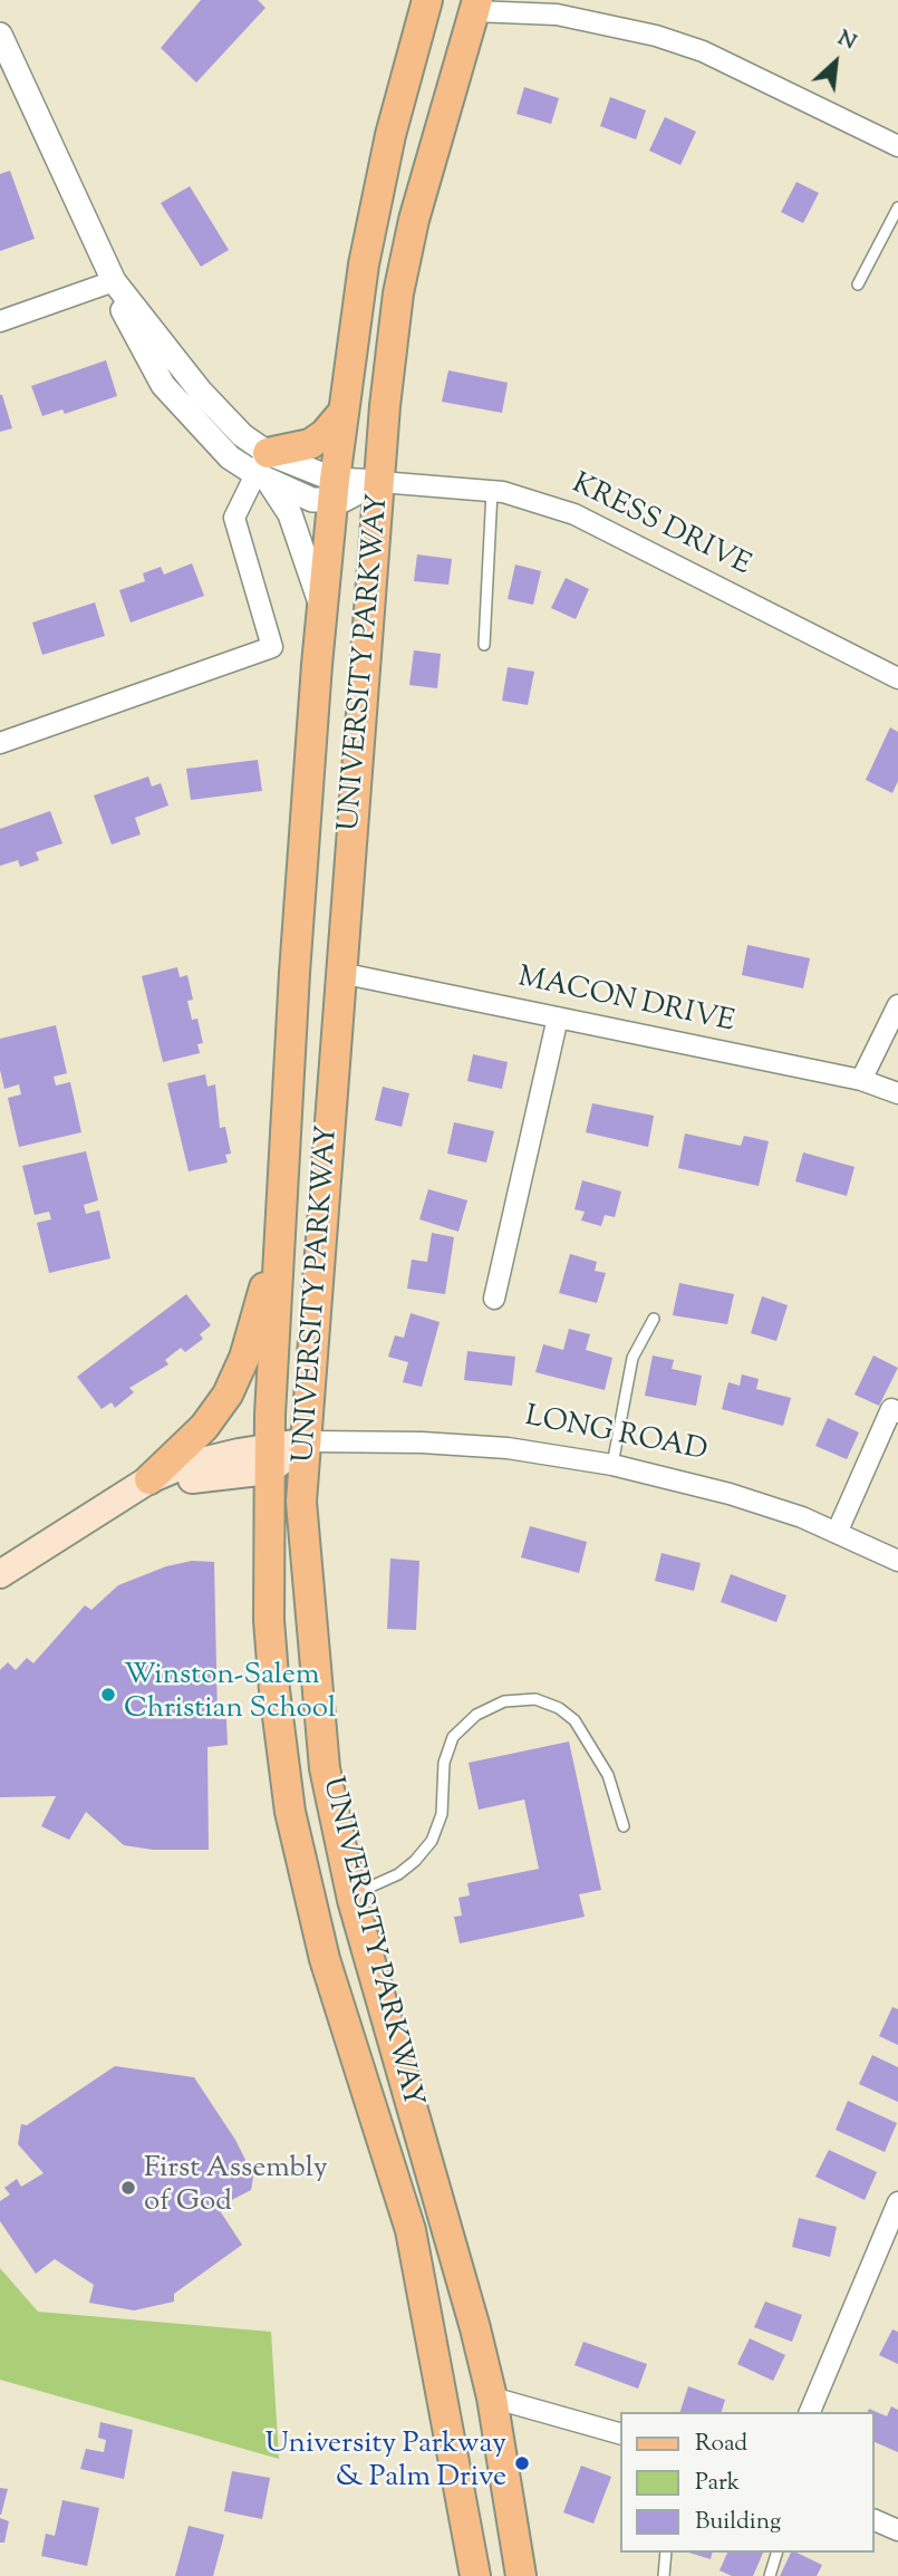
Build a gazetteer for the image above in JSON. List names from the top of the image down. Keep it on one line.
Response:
{"streets":{"main road":["UNIVERSITY PARKWAY"],"street":["KRESS DRIVE","MACON DRIVE","LONG ROAD"]},"crossings":[["KRESS DRIVE","UNIVERSITY PARKWAY"],["UNIVERSITY PARKWAY","MACON DRIVE"],["UNIVERSITY PARKWAY","LONG ROAD"]],"places":["Winston-Salem Christian School","First Assembly of God","University Parkway & Palm Drive"],"legend":["Road","Park","Building"],"north":"top right"}
